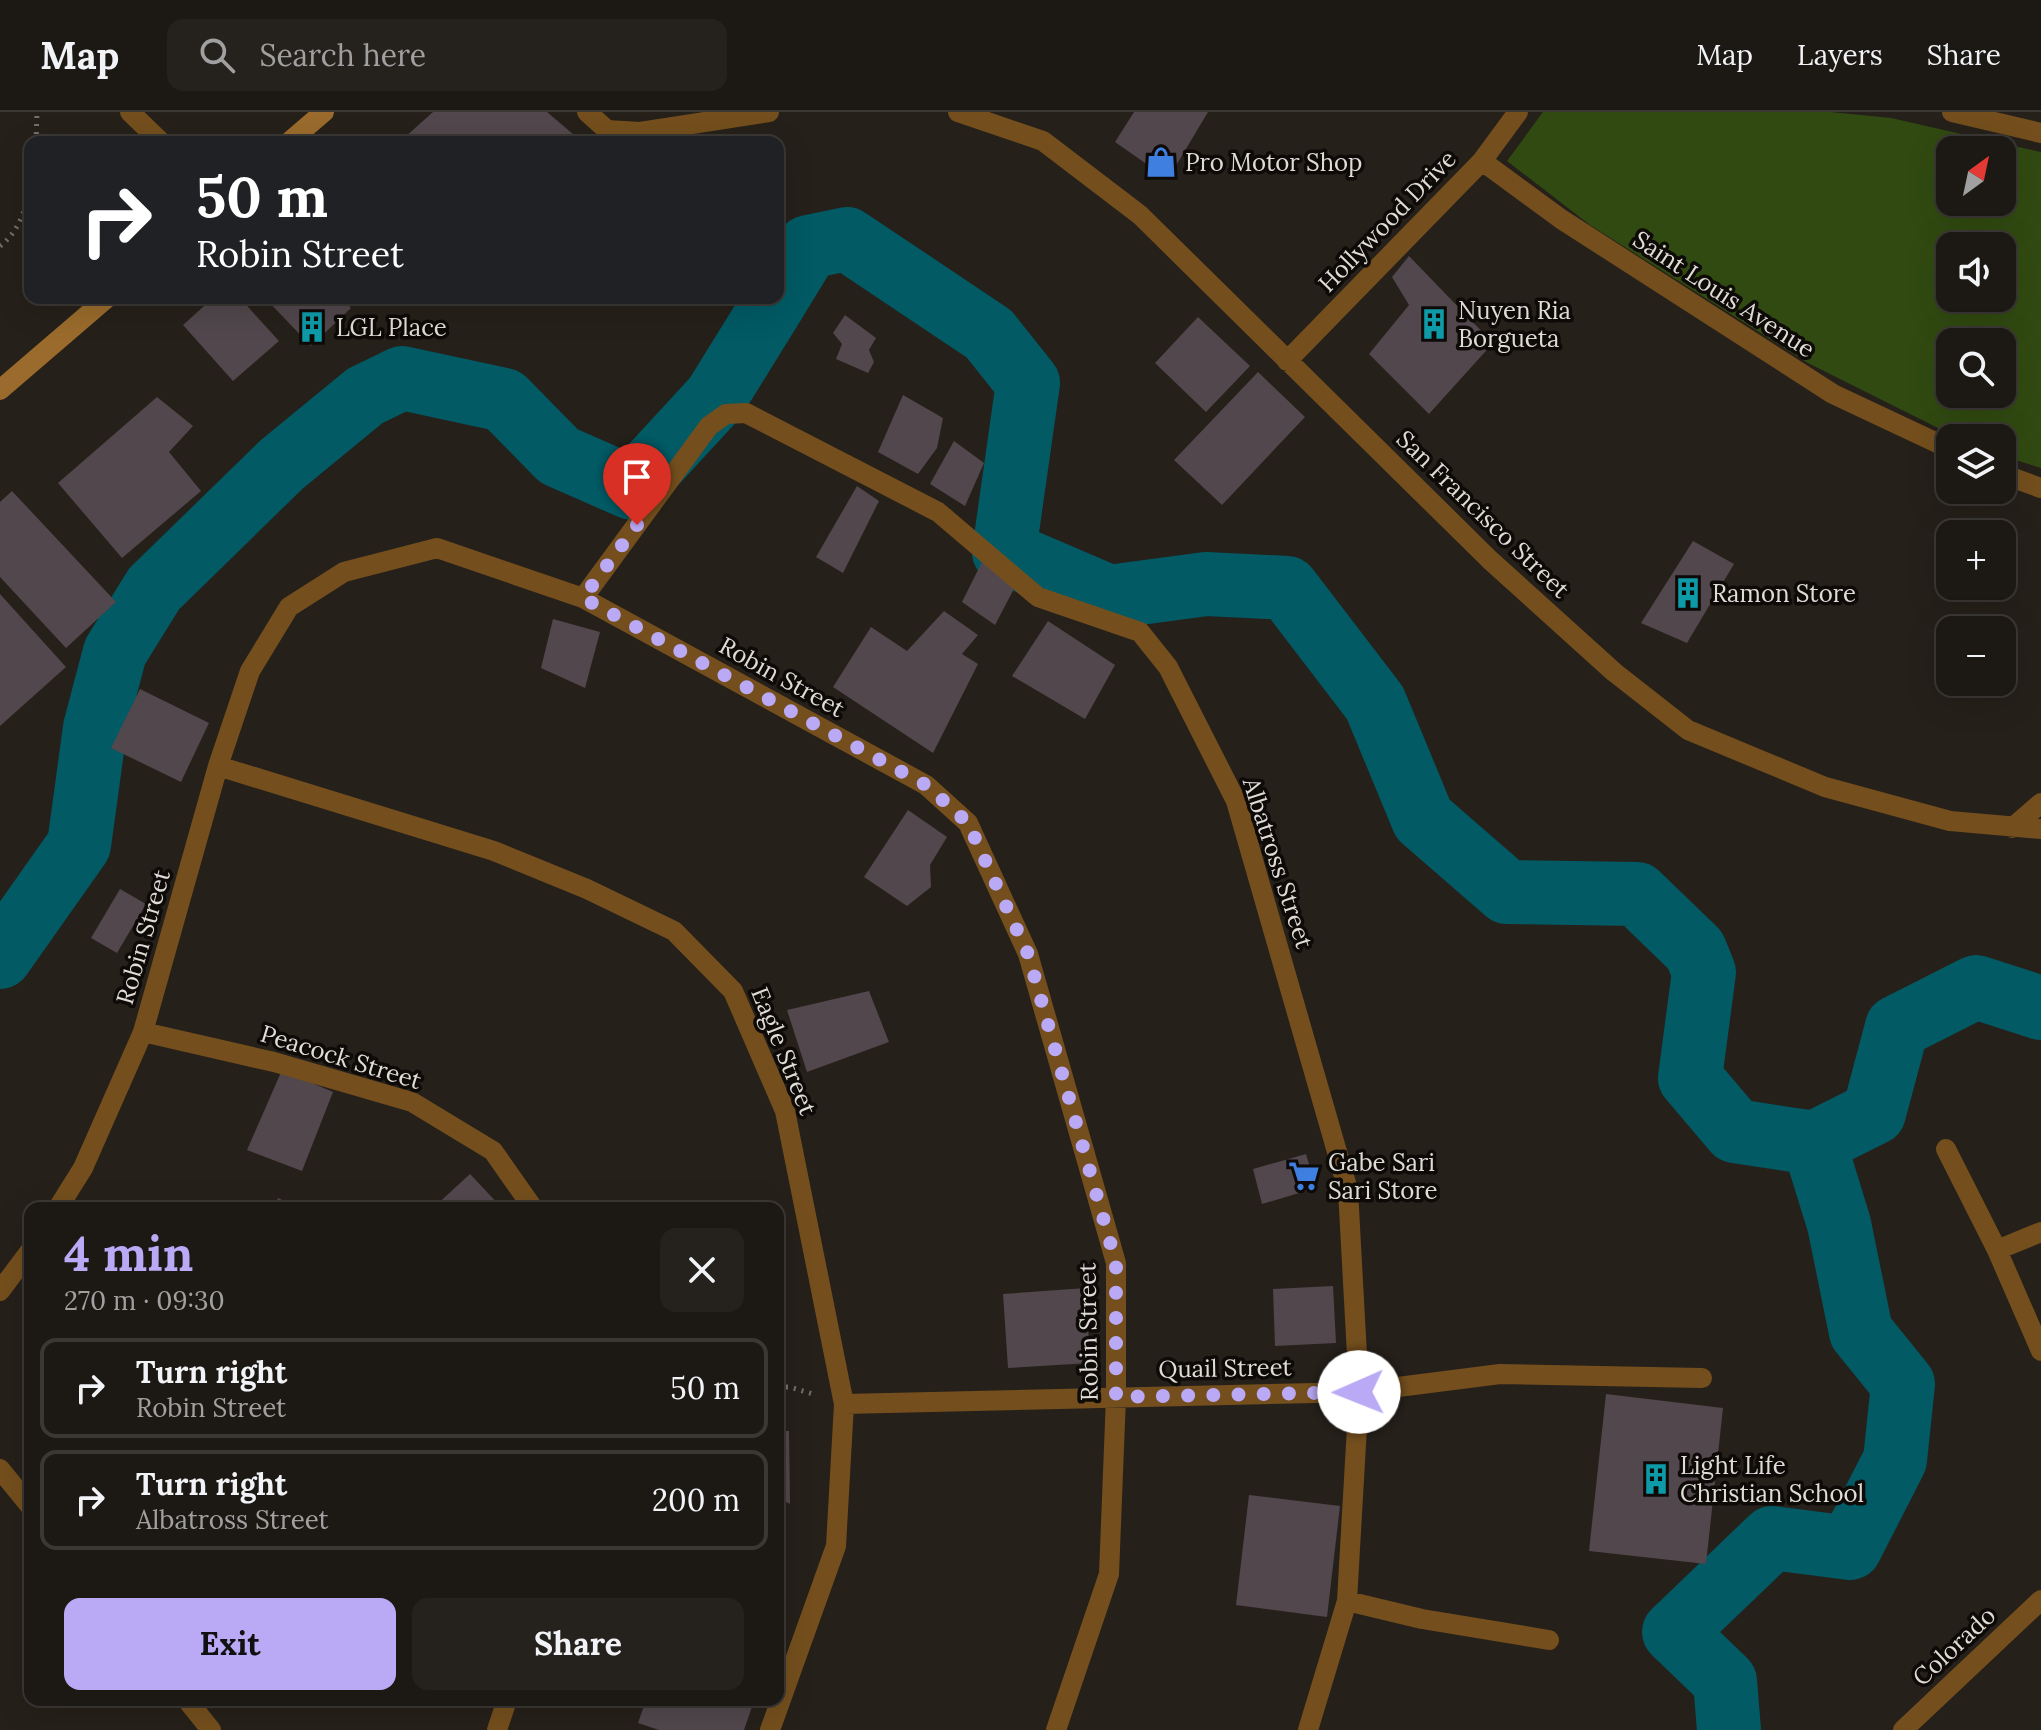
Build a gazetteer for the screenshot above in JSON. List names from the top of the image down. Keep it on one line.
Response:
{"streets":{"street":["Hollywood Drive","Saint Louis Avenue","San Francisco Street","Robin Street","Albatross Street","Eagle Street","Peacock Street","Quail Street","Colorado"]},"crossings":[["Hollywood Drive","Saint Louis Avenue"],["Hollywood Drive","San Francisco Street"],["Robin Street","Albatross Street"],["Robin Street","Eagle Street"],["Robin Street","Peacock Street"],["Robin Street","Quail Street"],["Albatross Street","Quail Street"],["Eagle Street","Quail Street"]],"places":{"shop":["Pro Motor Shop"],"building":["Nuyen Ria Borgueta","LGL Place","Ramon Store","Light Life Christian School"],"supermarket":["Gabe Sari Sari Store"]},"north":"top right","page":{"header":"Map","search":"Search here","nav":["Map","Layers","Share"],"map_buttons":["+","−"],"turn":["50 m","Robin Street"],"heading":["4 min","270 m · 09:30"],"list":[{"name":"Turn right","note":"Robin Street","value":"50 m"},{"name":"Turn right","note":"Albatross Street","value":"200 m"}],"buttons":["Exit","Share"]}}
